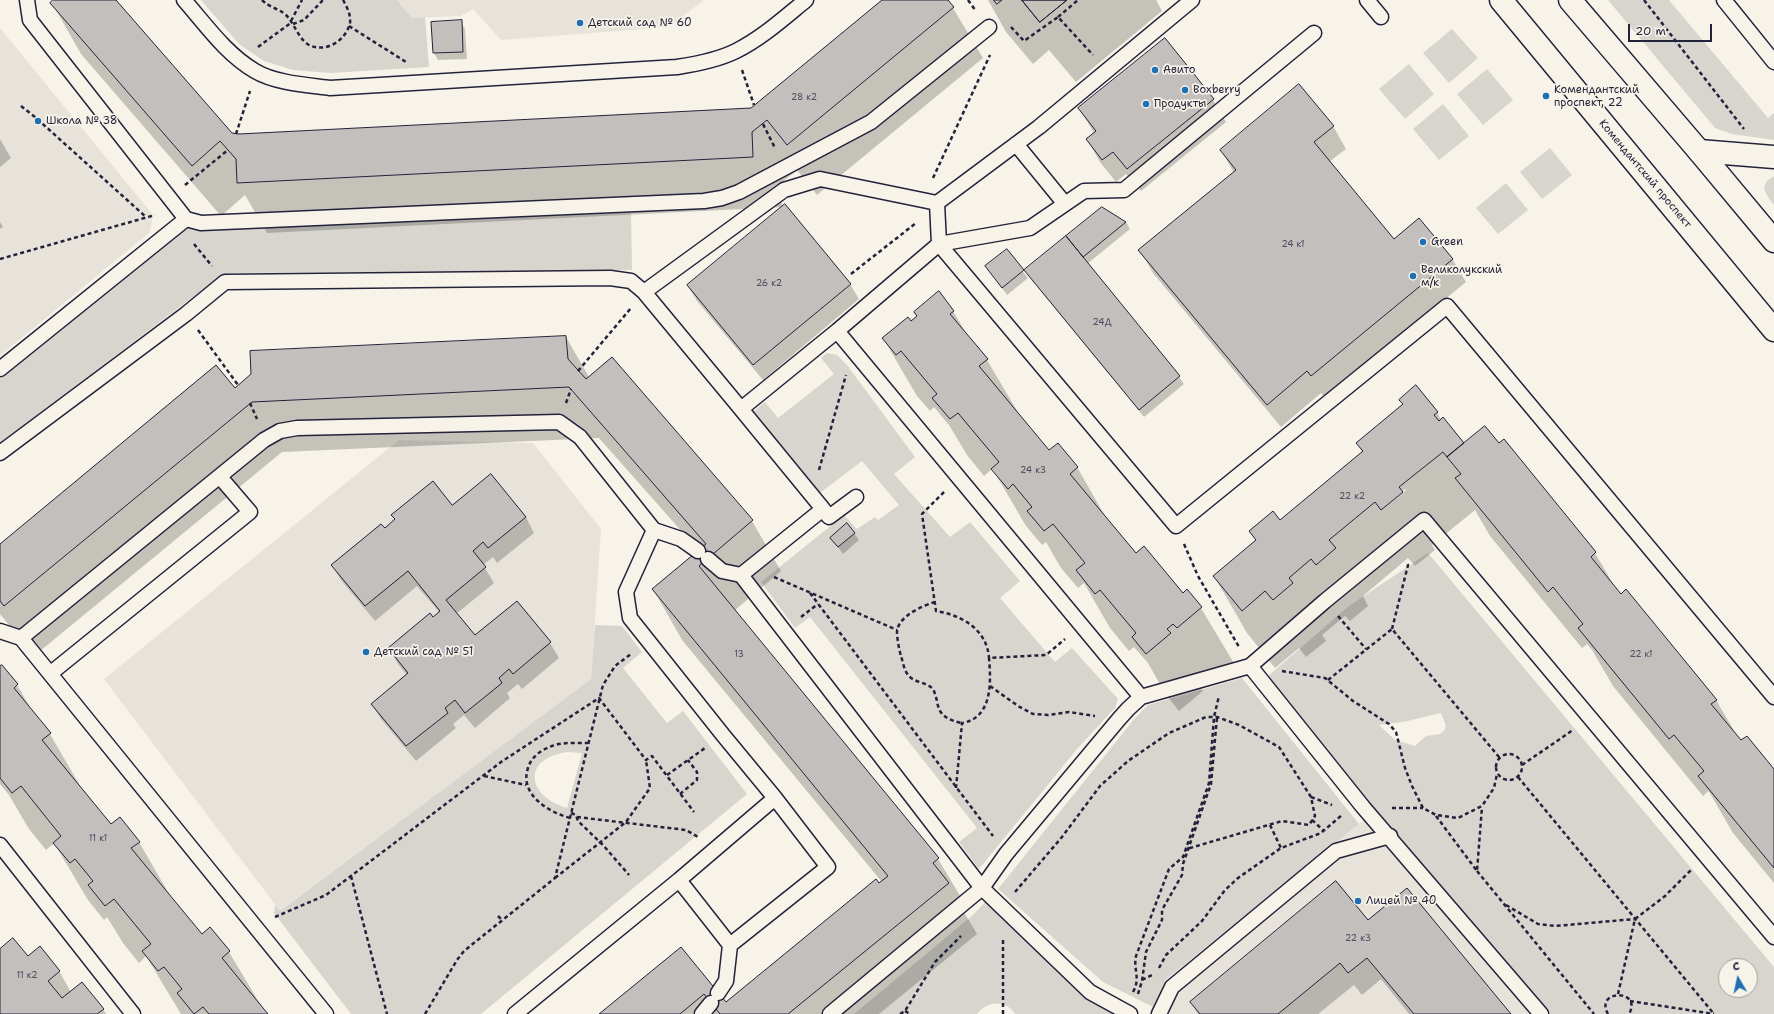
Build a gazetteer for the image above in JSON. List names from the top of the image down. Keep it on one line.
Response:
{"streets":{"main road":["Комендантский проспект"]},"places":["Детский сад № 60","Авито","Boxberry","Комендантский проспект, 22","Продукты","Школа № 38","Green","Великолукский м/к","Детский сад № 51","Лицей № 40"],"house_numbers":["28 к2","24 к1","26 к2","24Д","24 к3","22 к2","13","22 к1","11 к1","22 к3","11 к2"],"scale_bar":"20 m","north":"top"}
